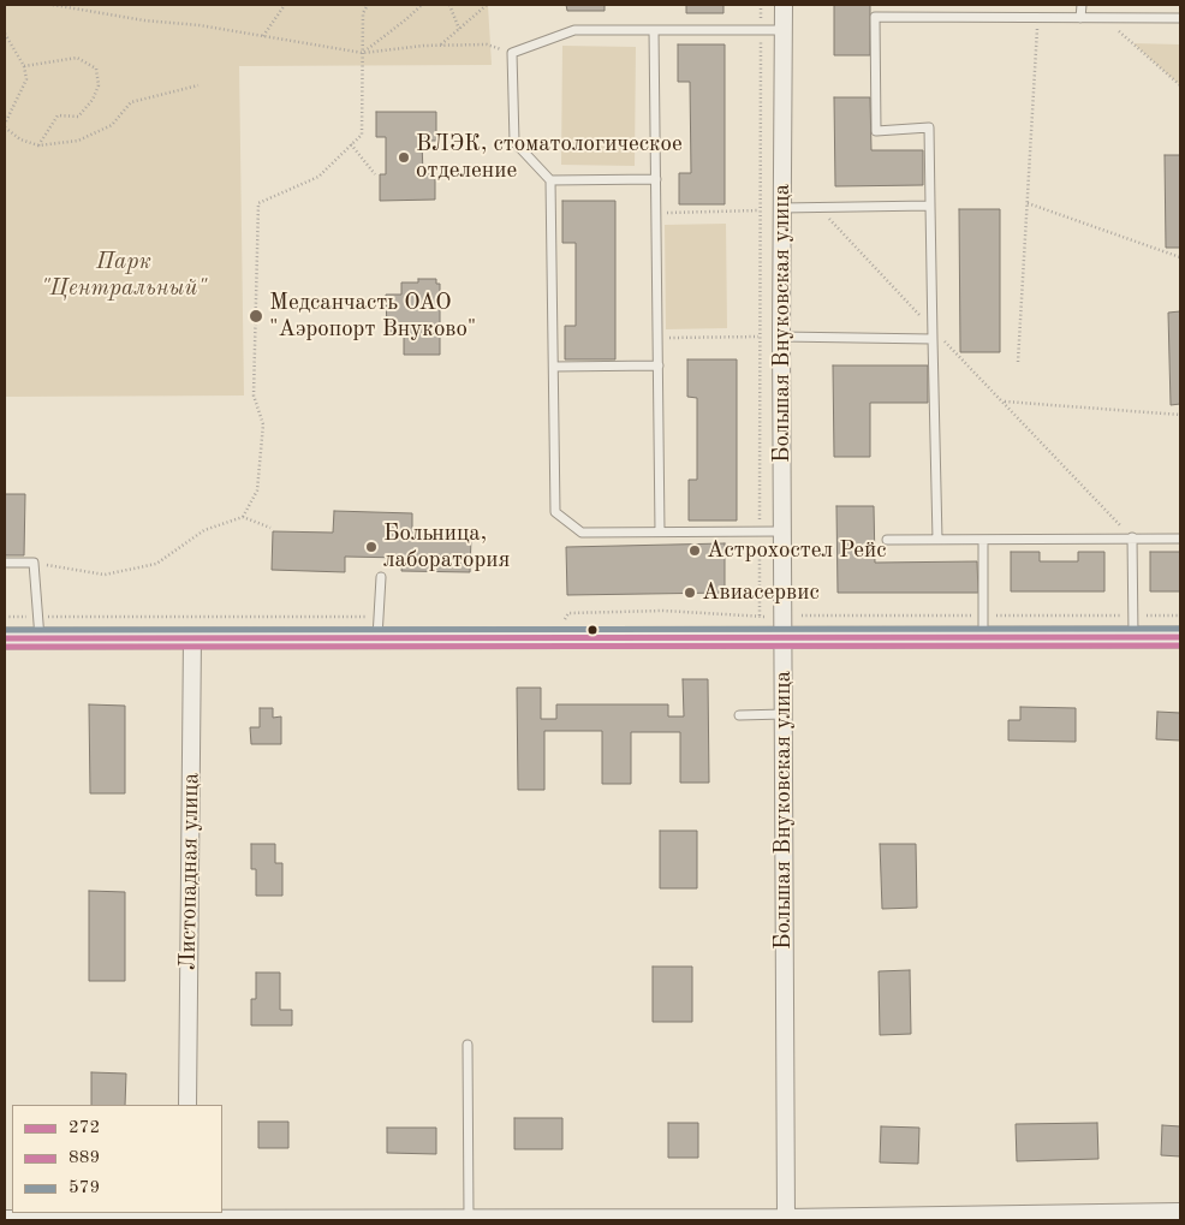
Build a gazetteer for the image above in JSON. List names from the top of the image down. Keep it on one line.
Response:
{"streets":{"street":["Большая Внуковская улица","Листопадная улица"]},"parks":["Парк \"Центральный\""],"places":["ВЛЭК, стоматологическое отделение","Медсанчасть ОАО \"Аэропорт Внуково\"","Больница, лаборатория","Астрохостел Рейс","Авиасервис"],"lines":["transit line 579","transit line 272","transit line 889"],"legend":["272","889","579"]}
